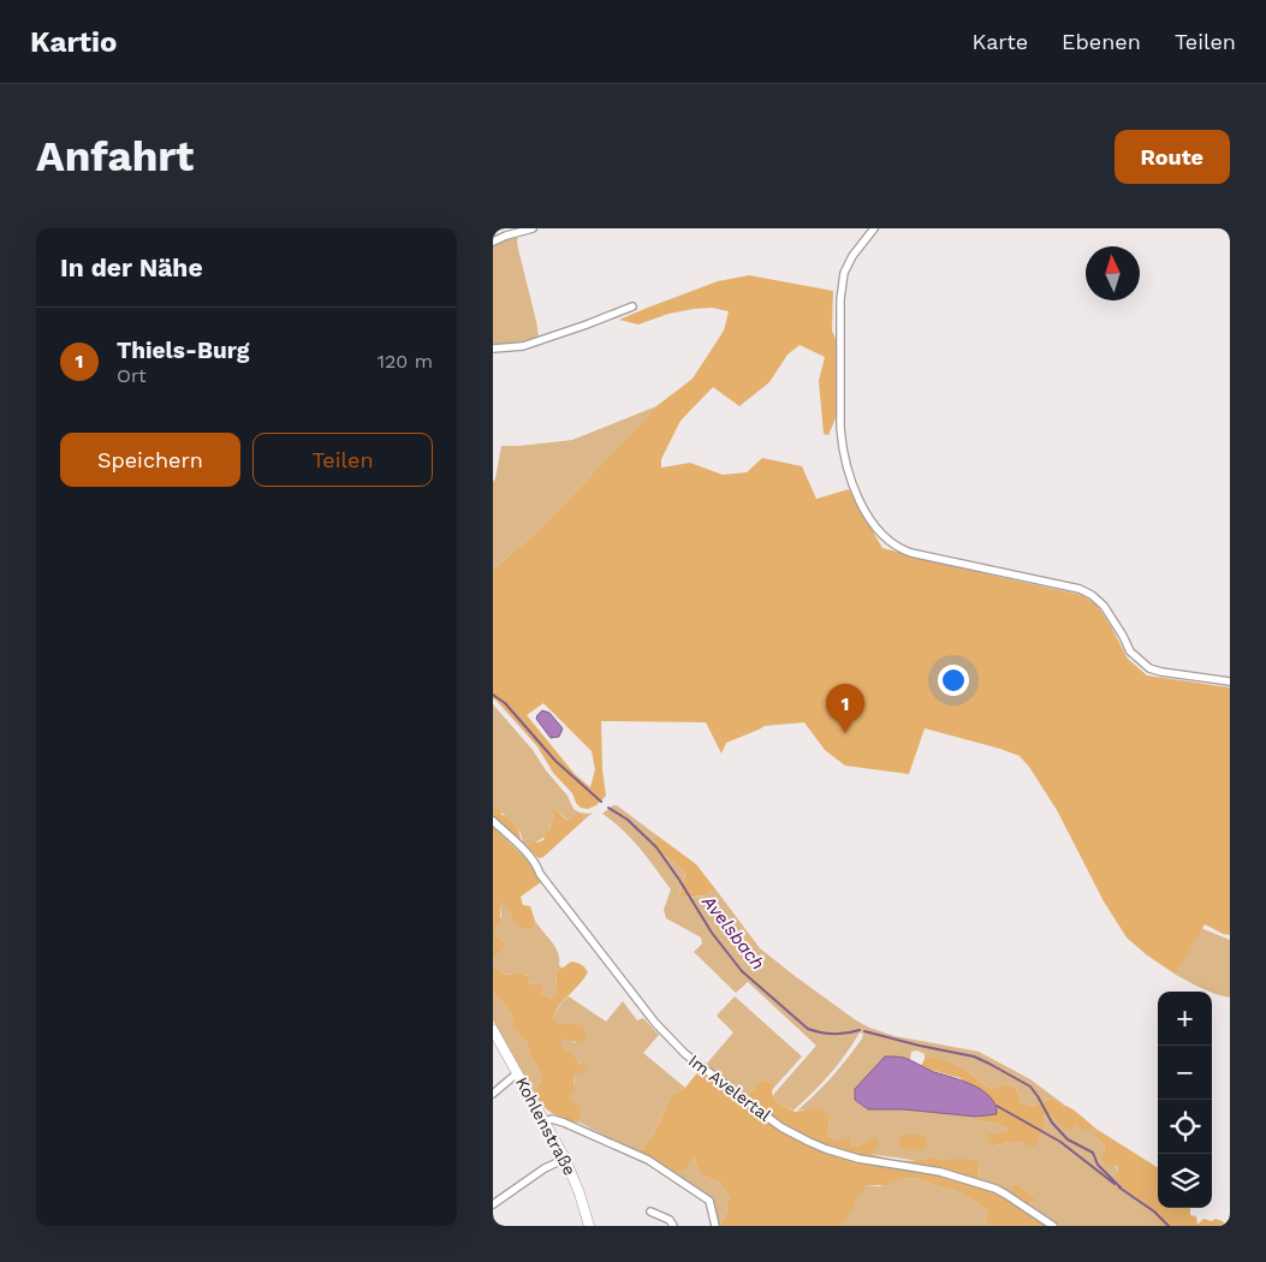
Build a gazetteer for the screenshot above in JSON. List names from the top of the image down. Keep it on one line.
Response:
{"streets":{"main road":["Kohlenstraße"],"street":["Im Avelertal"]},"water":["Avelsbach"],"north":"top","page":{"header":"Kartio","nav":["Karte","Ebenen","Teilen"],"buttons":["Route",["Speichern","Teilen"]],"title":"Anfahrt","heading":"In der Nähe","list":[{"mark":"1","name":"Thiels-Burg","note":"Ort","value":"120 m"}],"pins":"1","map_buttons":["+","−"]}}
